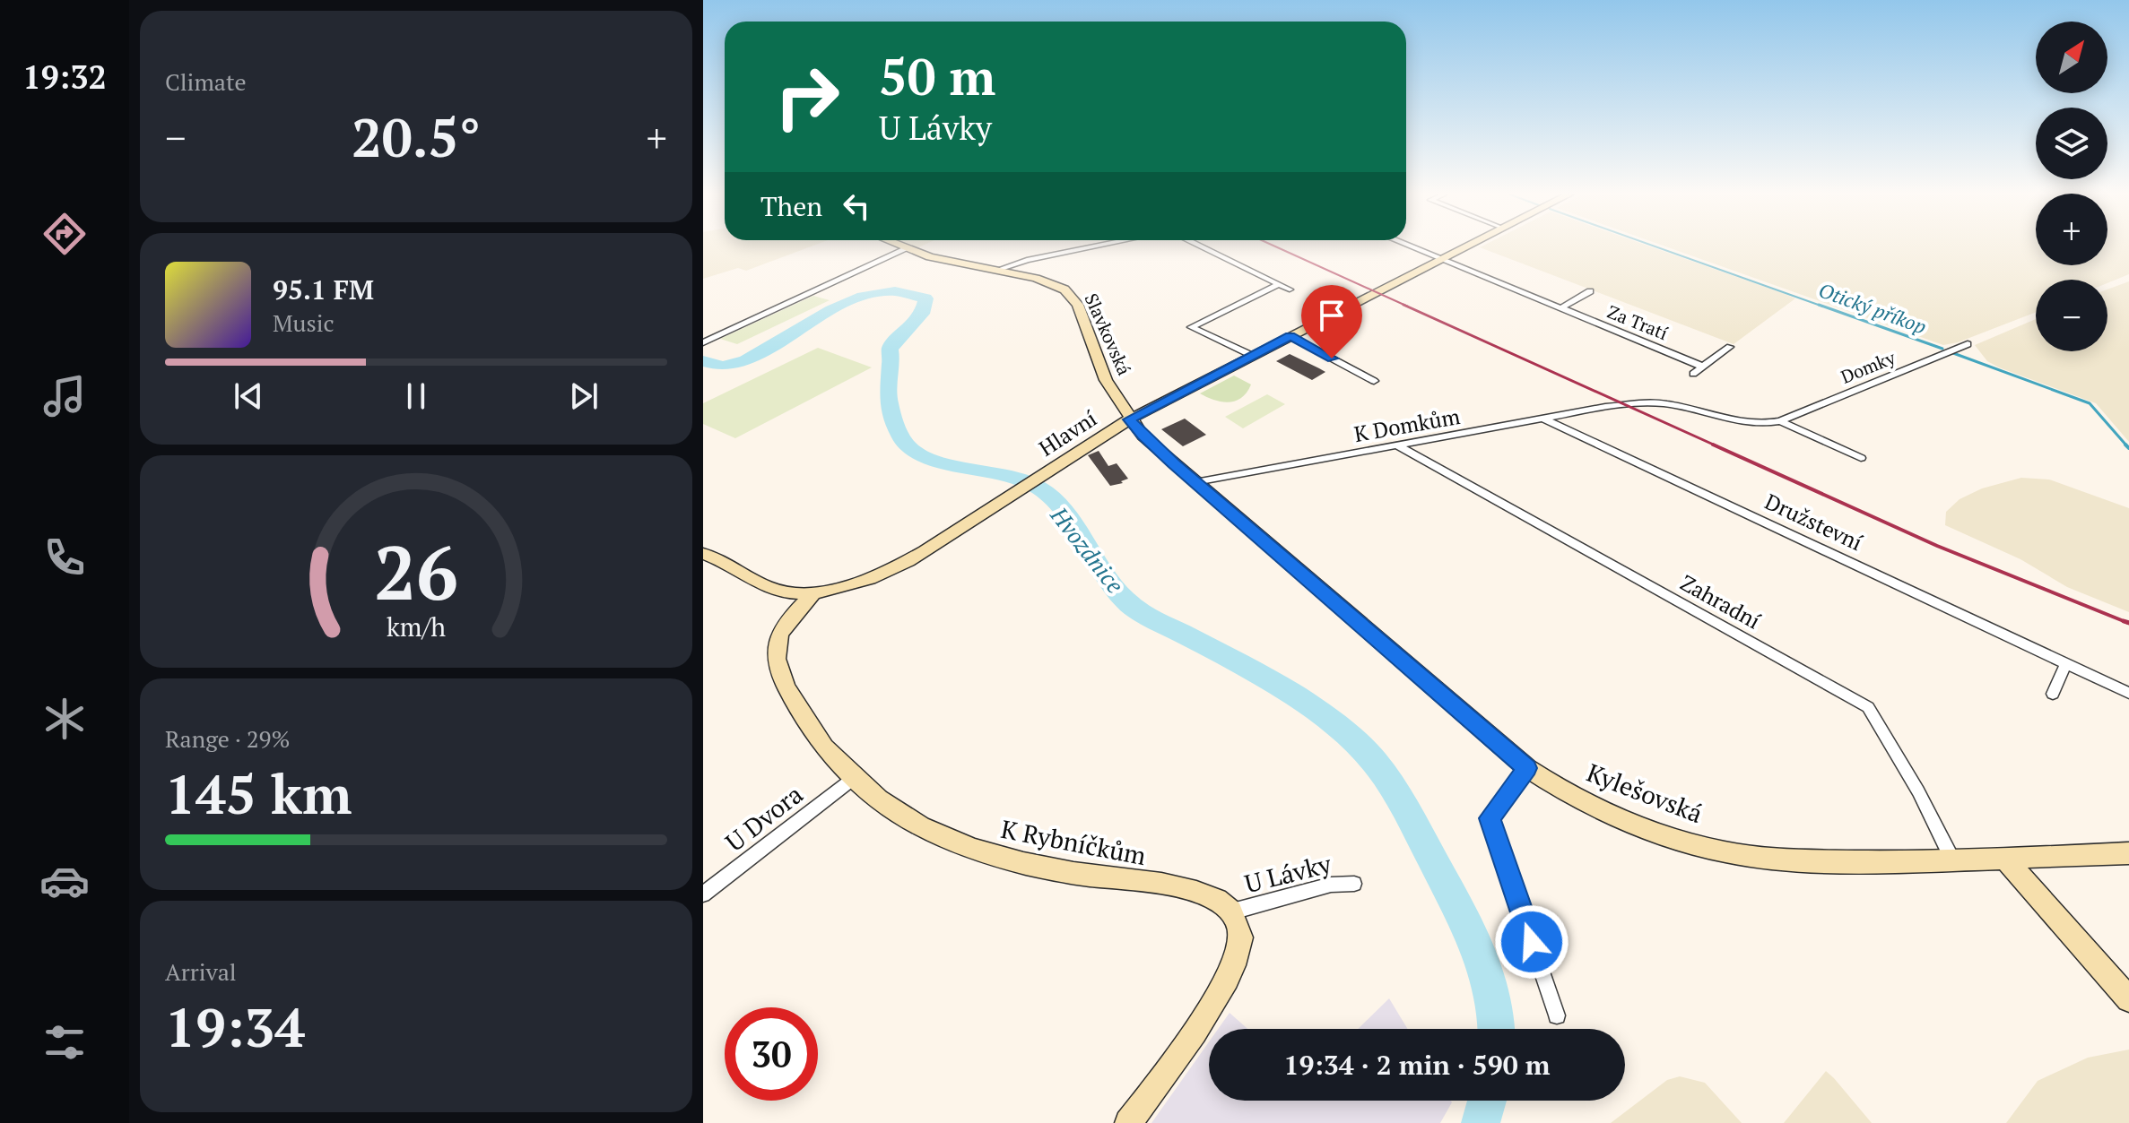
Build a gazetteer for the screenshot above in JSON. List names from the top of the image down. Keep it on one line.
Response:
{"streets":{"main road":["Slavkovská","Hlavní","Kylešovská","K Rybníčkům"],"street":["Za Tratí","Domky","K Domkům","Družstevní","Zahradní","U Dvora","U Lávky"]},"crossings":[["Za Tratí","Hlavní"],["Slavkovská","Hlavní"],["Slavkovská","Kylešovská"],["Domky","K Domkům"],["K Domkům","Družstevní"],["K Domkům","Zahradní"],["K Domkům","Kylešovská"],["Hlavní","Kylešovská"],["Hlavní","K Rybníčkům"],["Zahradní","Kylešovská"],["U Dvora","K Rybníčkům"],["K Rybníčkům","U Lávky"]],"water":["Otický příkop","Hvozdnice"],"north":"top right","page":{"tabs":"19:32","tile":["Climate",["Range · 29%","145 km"],["Arrival","19:34"]],"map_buttons":["+","−"],"turn":["50 m","U Lávky"],"heat":["−","20.5°","+"],"then":"Then","song":["95.1 FM","Music"],"limit":"30","trip":"19:34 · 2 min · 590 m","gauge":["26","km/h"]}}
